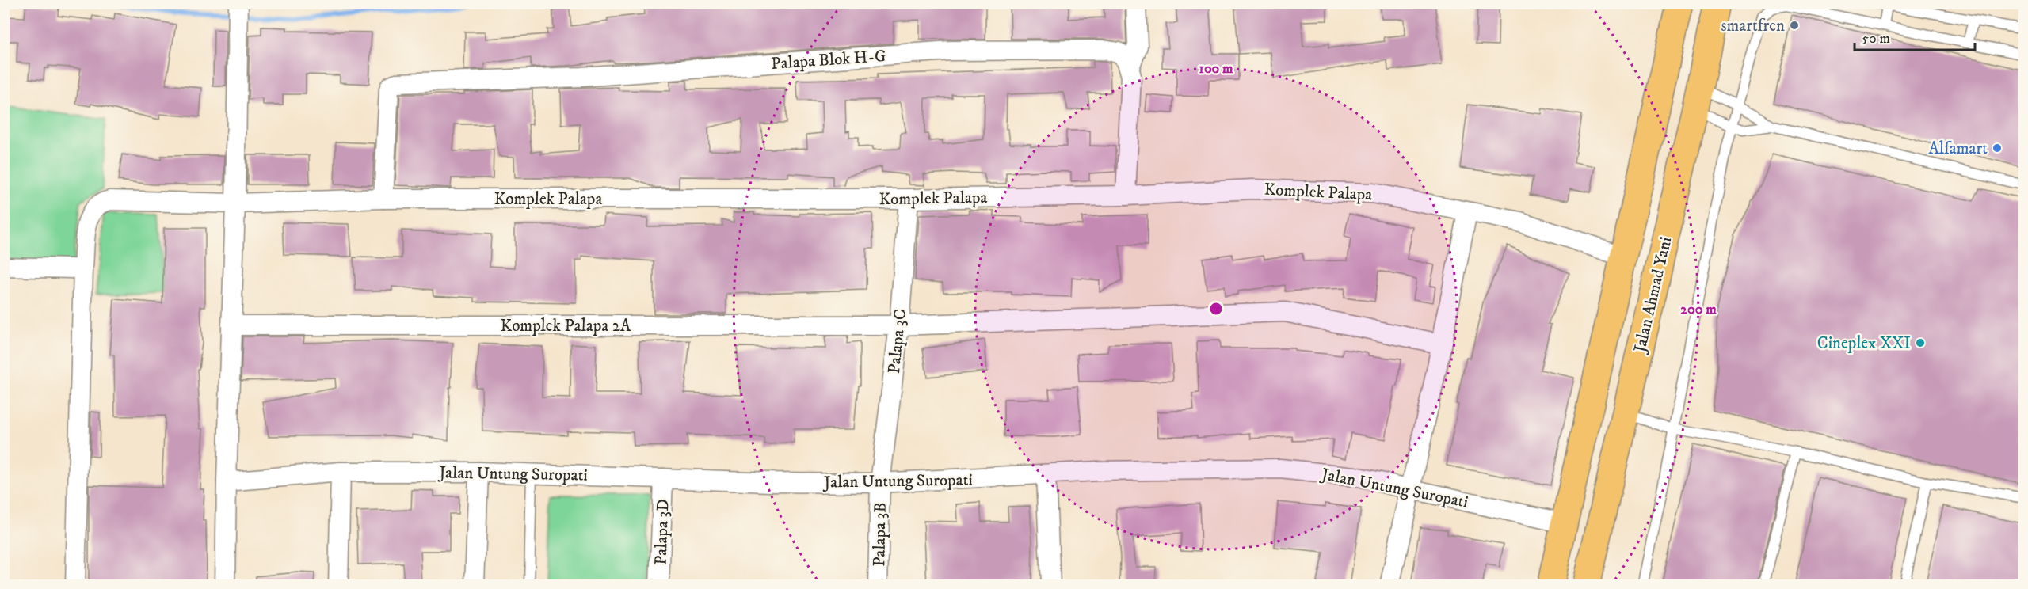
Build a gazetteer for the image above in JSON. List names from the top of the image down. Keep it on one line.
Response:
{"streets":{"highway":["Jalan Ahmad Yani"],"street":["Palapa Blok H-G","Komplek Palapa","Komplek Palapa 2A","Palapa 3C","Jalan Untung Suropati","Palapa 3D","Palapa 3B"]},"crossings":[["Palapa Blok H-G","Komplek Palapa"],["Komplek Palapa","Palapa 3C"],["Komplek Palapa 2A","Palapa 3C"],["Palapa 3C","Jalan Untung Suropati"],["Palapa 3C","Palapa 3B"],["Jalan Untung Suropati","Palapa 3D"],["Jalan Untung Suropati","Palapa 3B"]],"places":["smartfren","Alfamart","Cineplex XXI"],"scale_bar":"50 m","rings":["100 m","200 m"]}
